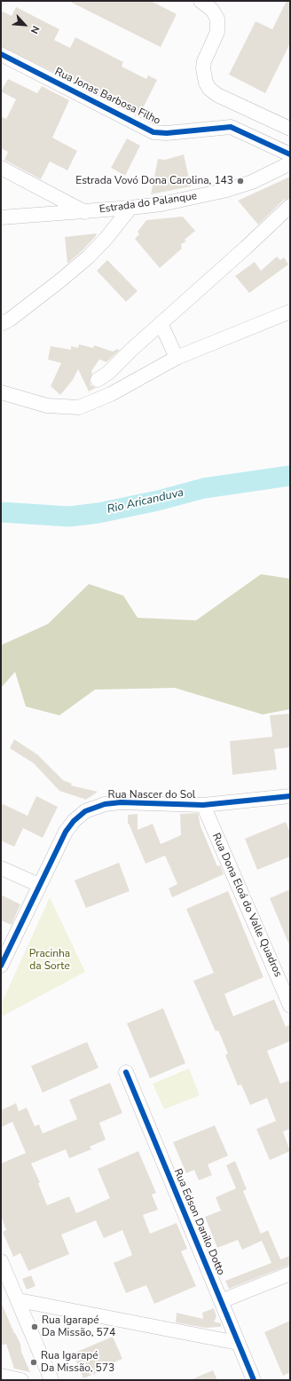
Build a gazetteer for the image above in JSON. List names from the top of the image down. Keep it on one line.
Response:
{"streets":{"street":["Rua Jonas Barbosa Filho","Estrada do Palanque","Rua Nascer do Sol","Rua Dona Eloá do Valle Quadros","Rua Edson Danilo Dotto"]},"crossings":[["Rua Nascer do Sol","Rua Dona Eloá do Valle Quadros"]],"water":["Rio Aricanduva"],"parks":["Pracinha da Sorte"],"places":["Estrada Vovó Dona Carolina, 143","Rua Igarapé Da Missão, 574","Rua Igarapé Da Missão, 573"],"north":"bottom right"}
